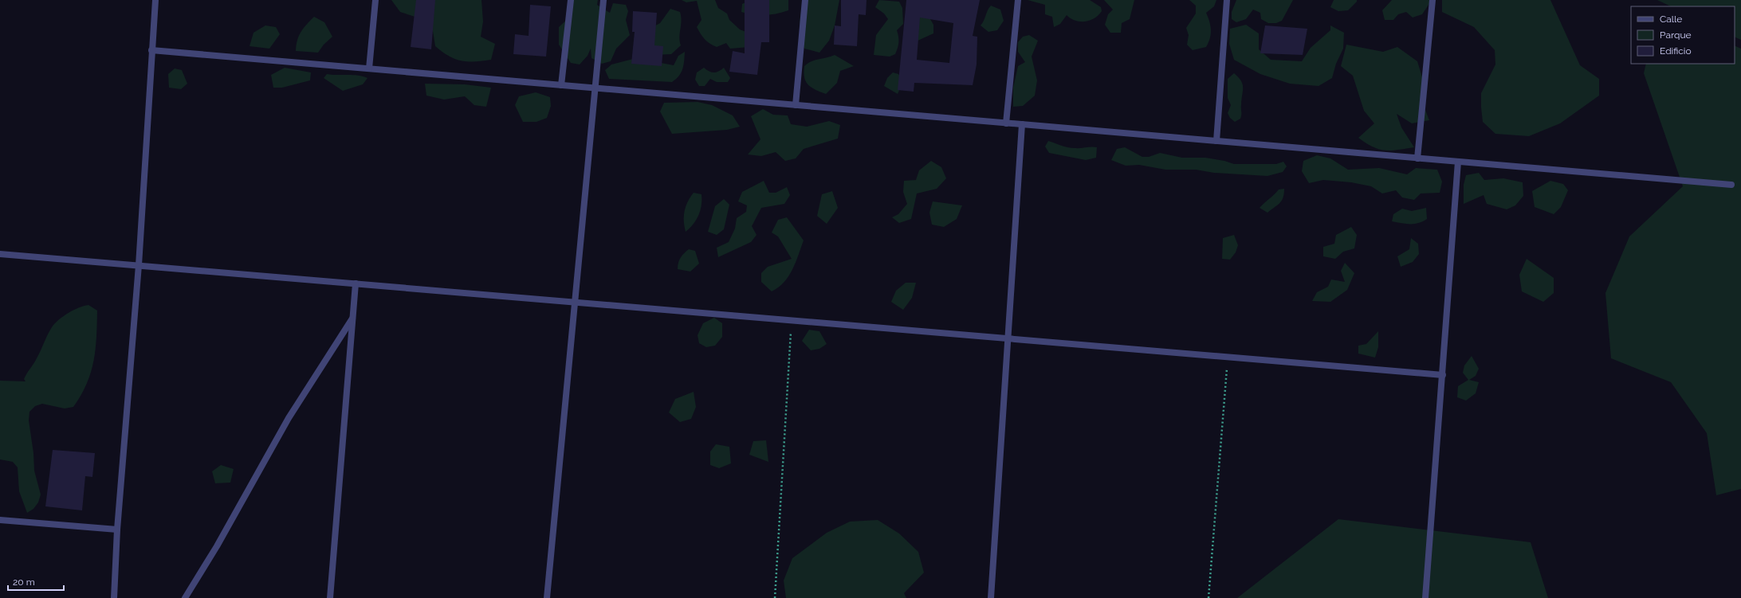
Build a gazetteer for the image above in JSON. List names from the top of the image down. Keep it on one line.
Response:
{"legend":["Calle","Parque","Edificio"],"scale_bar":"20 m"}
